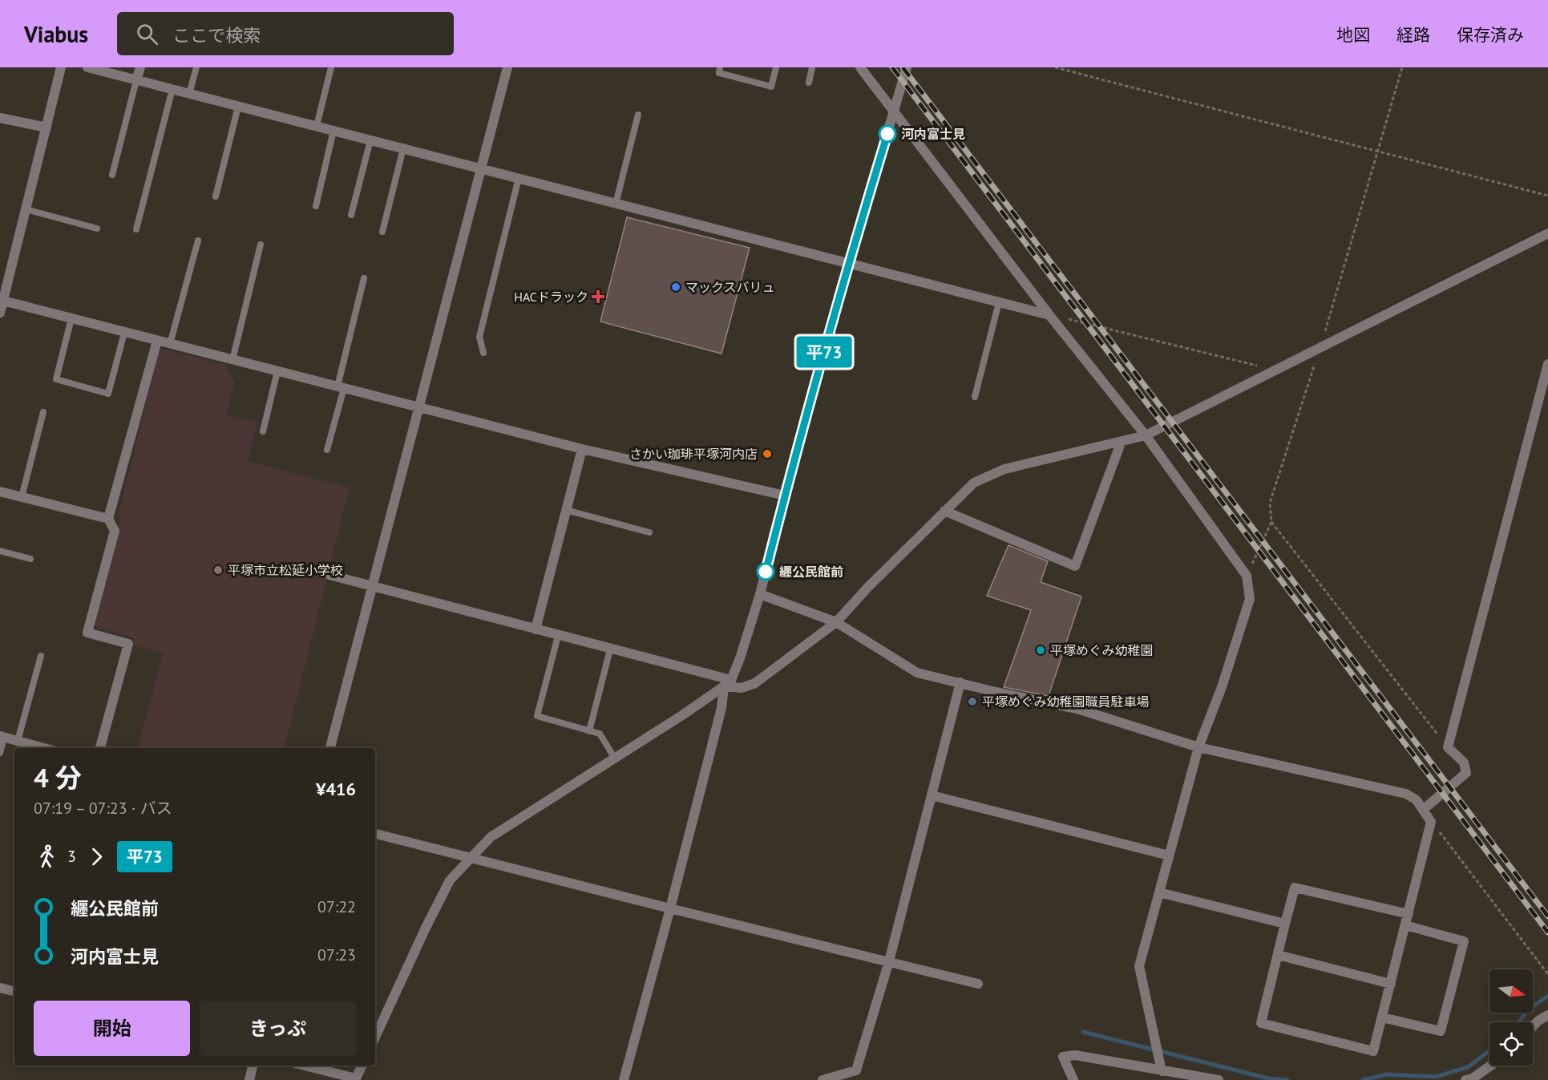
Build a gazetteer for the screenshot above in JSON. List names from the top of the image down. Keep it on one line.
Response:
{"places":{"other":["河内富士見","マックスバリュ","さかい珈琲平塚河内店","平塚市立松延小学校","纒公民館前","平塚めぐみ幼稚園","平塚めぐみ幼稚園職員駐車場"],"health":["HACドラック"]},"lines":["bus line 平73"],"north":"right","page":{"header":"Viabus","search":"ここで検索","nav":["地図","経路","保存済み"],"on_map":"平73","heading":["4 分","07:19 – 07:23 · バス","¥416"],"legs":["3","平73"],"list":[{"name":"纒公民館前","value":"07:22"},{"name":"河内富士見","value":"07:23"}],"buttons":["開始","きっぷ"]}}
